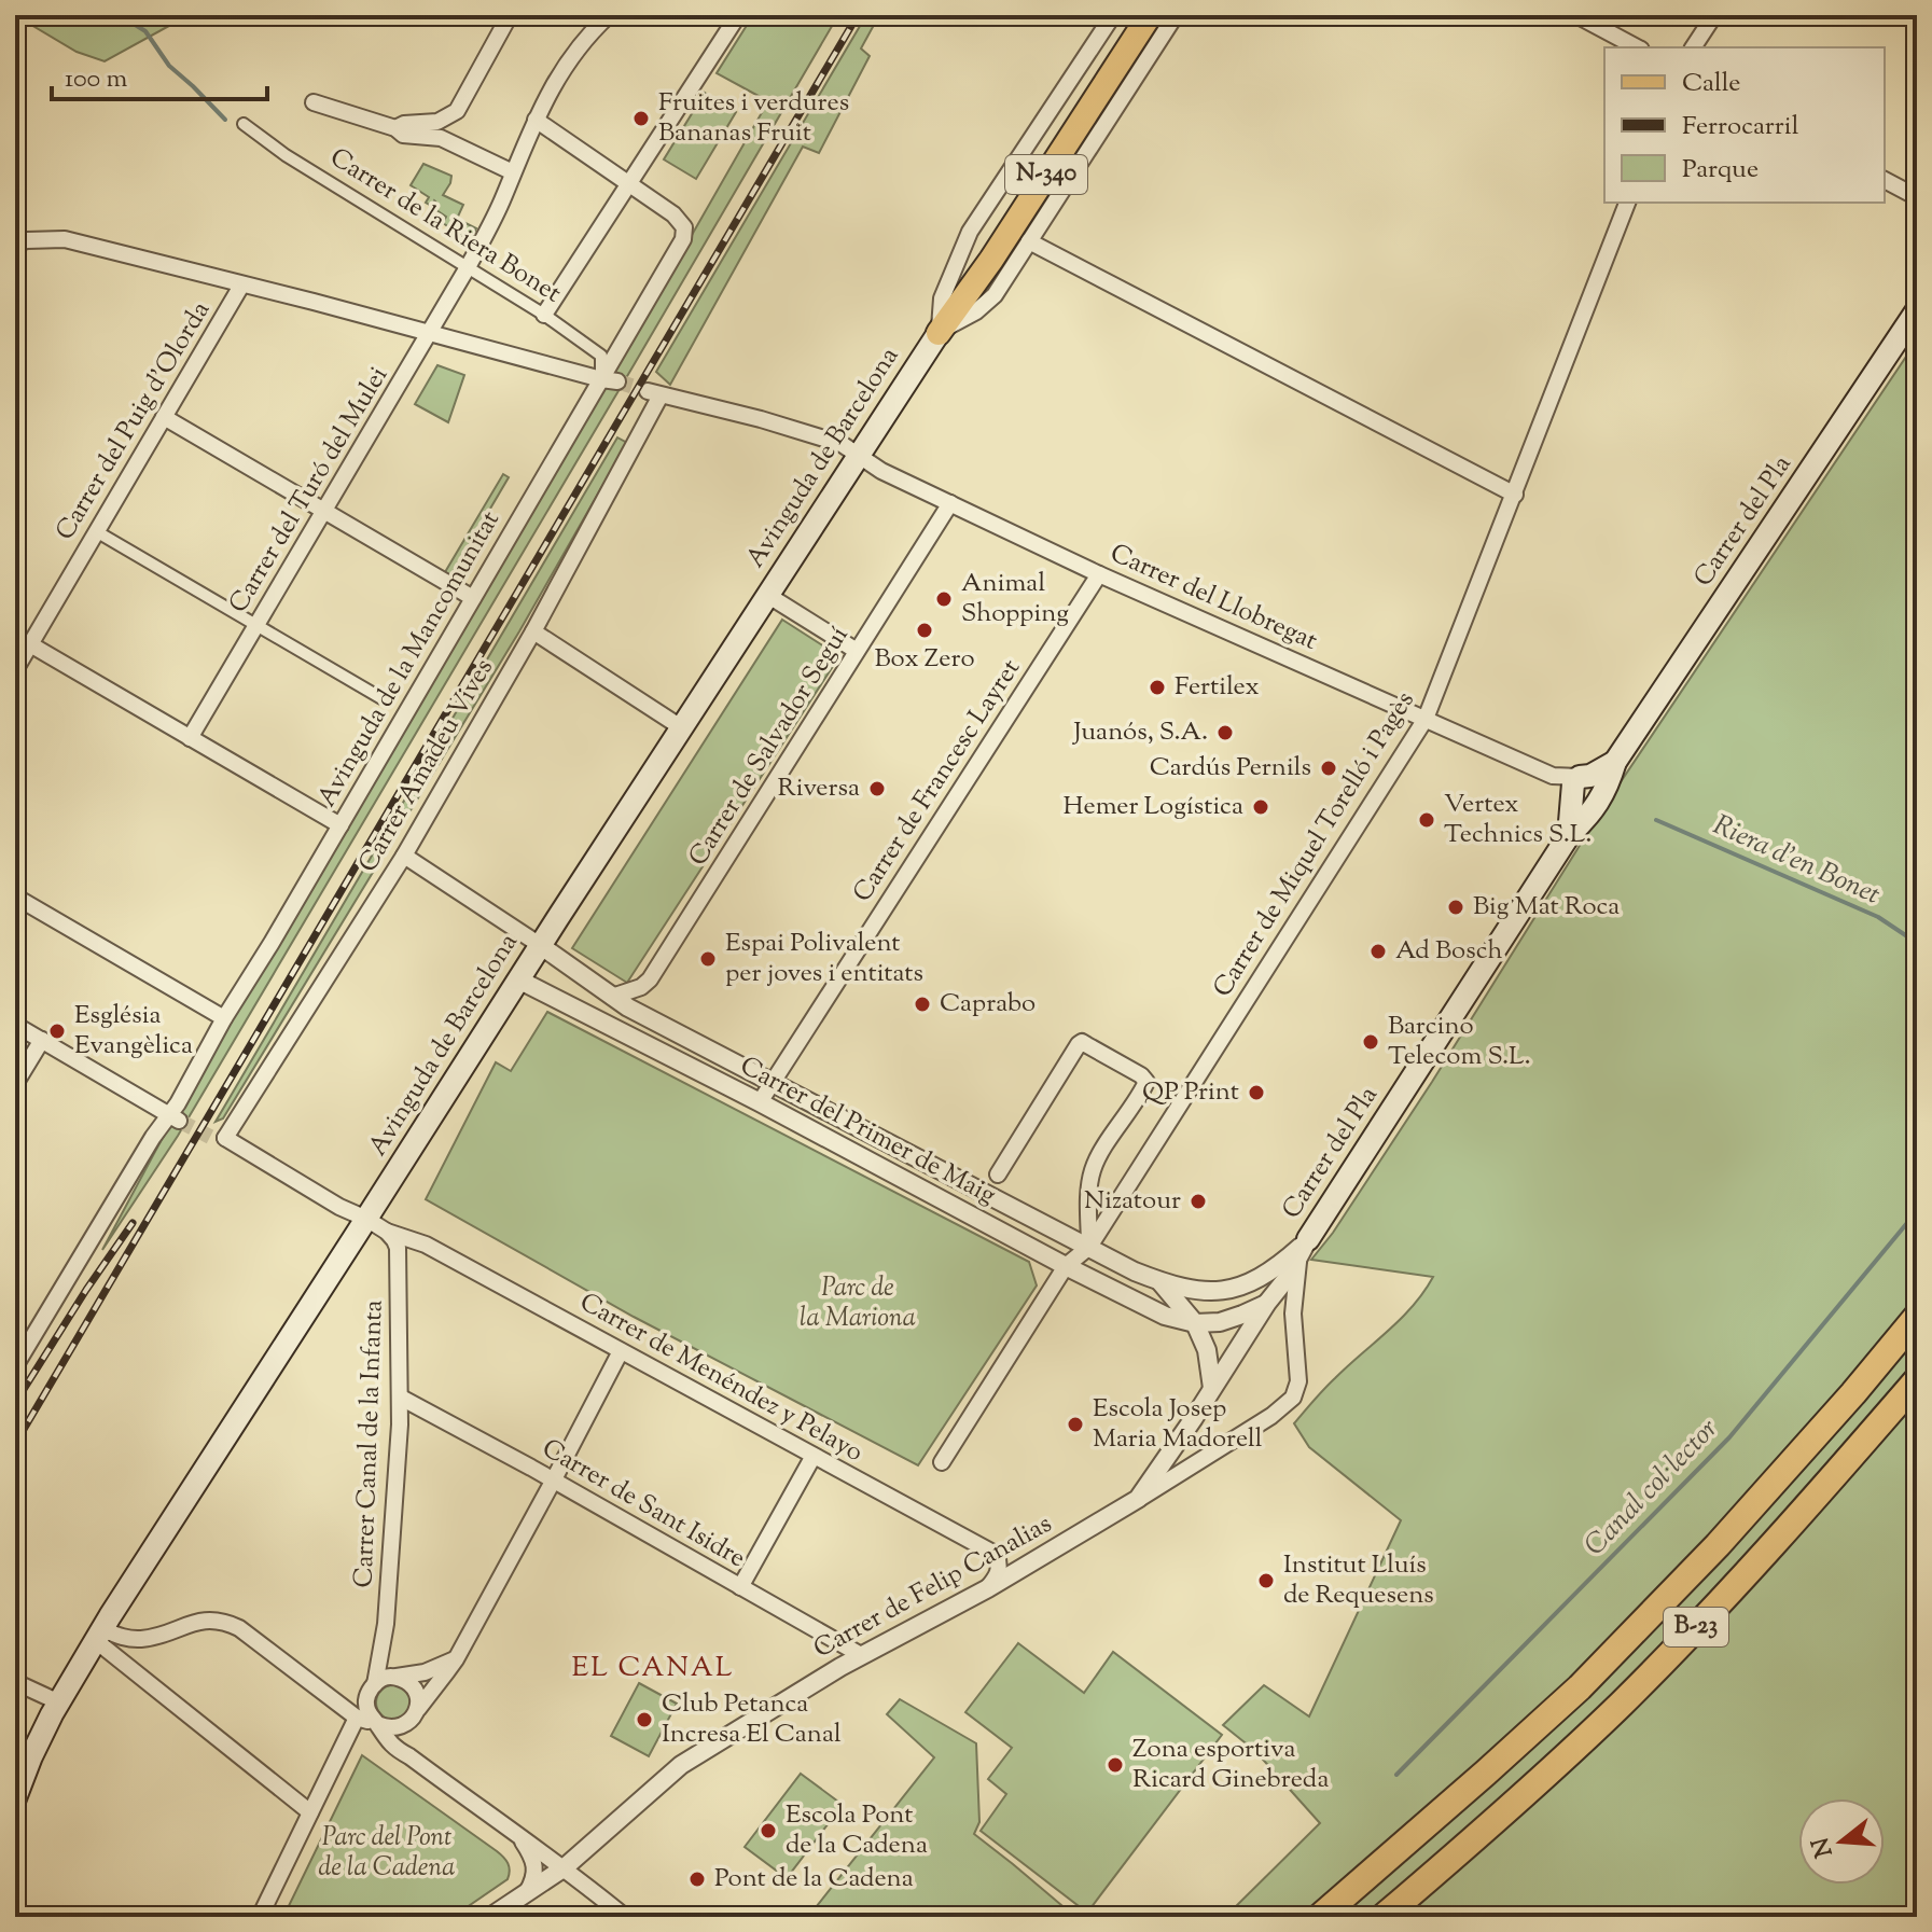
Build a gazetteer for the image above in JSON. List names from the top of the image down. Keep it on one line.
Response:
{"streets":{"highway":["B-23"],"main road":["N-340","Avinguda de Barcelona","Carrer del Pla"],"street":["Carrer de la Riera Bonet","Carrer del Puig d'Olorda","Carrer del Turó del Mulei","Carrer del Llobregat","Avinguda de la Mancomunitat","Carrer de Salvador Seguí","Carrer Amadeu Vives","Carrer de Francesc Layret","Carrer de Miquel Torelló i Pagès","Carrer del Primer de Maig","Carrer de Menéndez y Pelayo","Carrer Canal de la Infanta","Carrer de Sant Isidre","Carrer de Felip Canalias"]},"crossings":[["Carrer de la Riera Bonet","Carrer del Turó del Mulei"],["Carrer de la Riera Bonet","Avinguda de la Mancomunitat"],["Avinguda de Barcelona","Carrer del Llobregat"],["Avinguda de Barcelona","Carrer Amadeu Vives"],["Avinguda de Barcelona","Carrer del Primer de Maig"],["Carrer del Pla","Carrer del Llobregat"],["Carrer del Pla","Carrer del Primer de Maig"],["Carrer del Pla","Carrer de Felip Canalias"],["Carrer del Llobregat","Carrer de Salvador Seguí"],["Carrer del Llobregat","Carrer Amadeu Vives"],["Carrer del Llobregat","Carrer de Francesc Layret"],["Carrer del Llobregat","Carrer de Miquel Torelló i Pagès"],["Carrer de Salvador Seguí","Carrer del Primer de Maig"],["Carrer de Francesc Layret","Carrer del Primer de Maig"],["Carrer de Miquel Torelló i Pagès","Carrer del Primer de Maig"],["Carrer del Primer de Maig","Carrer de Felip Canalias"],["Carrer de Menéndez y Pelayo","Carrer Canal de la Infanta"],["Carrer de Menéndez y Pelayo","Carrer de Felip Canalias"],["Carrer Canal de la Infanta","Carrer de Sant Isidre"],["Carrer de Sant Isidre","Carrer de Felip Canalias"]],"districts":["EL CANAL"],"water":["Riera d'en Bonet","Canal col·lector"],"parks":["Parc de la Mariona","Parc del Pont de la Cadena"],"places":["Fruites i verdures Bananas Fruit","Animal Shopping","Box Zero","Fertilex","Juanós, S.A.","Cardús Pernils","Riversa","Hemer Logística","Vertex Technics S.L.","Big Mat Roca","Ad Bosch","Espai Polivalent per joves i entitats","Caprabo","Església Evangèlica","Barcino Telecom S.L.","QP Print","Nizatour","Escola Josep Maria Madorell","Institut Lluís de Requesens","Club Petanca Incresa El Canal","Zona esportiva Ricard Ginebreda","Escola Pont de la Cadena","Pont de la Cadena"],"legend":["Calle","Ferrocarril","Parque"],"scale_bar":"100 m","north":"left"}
